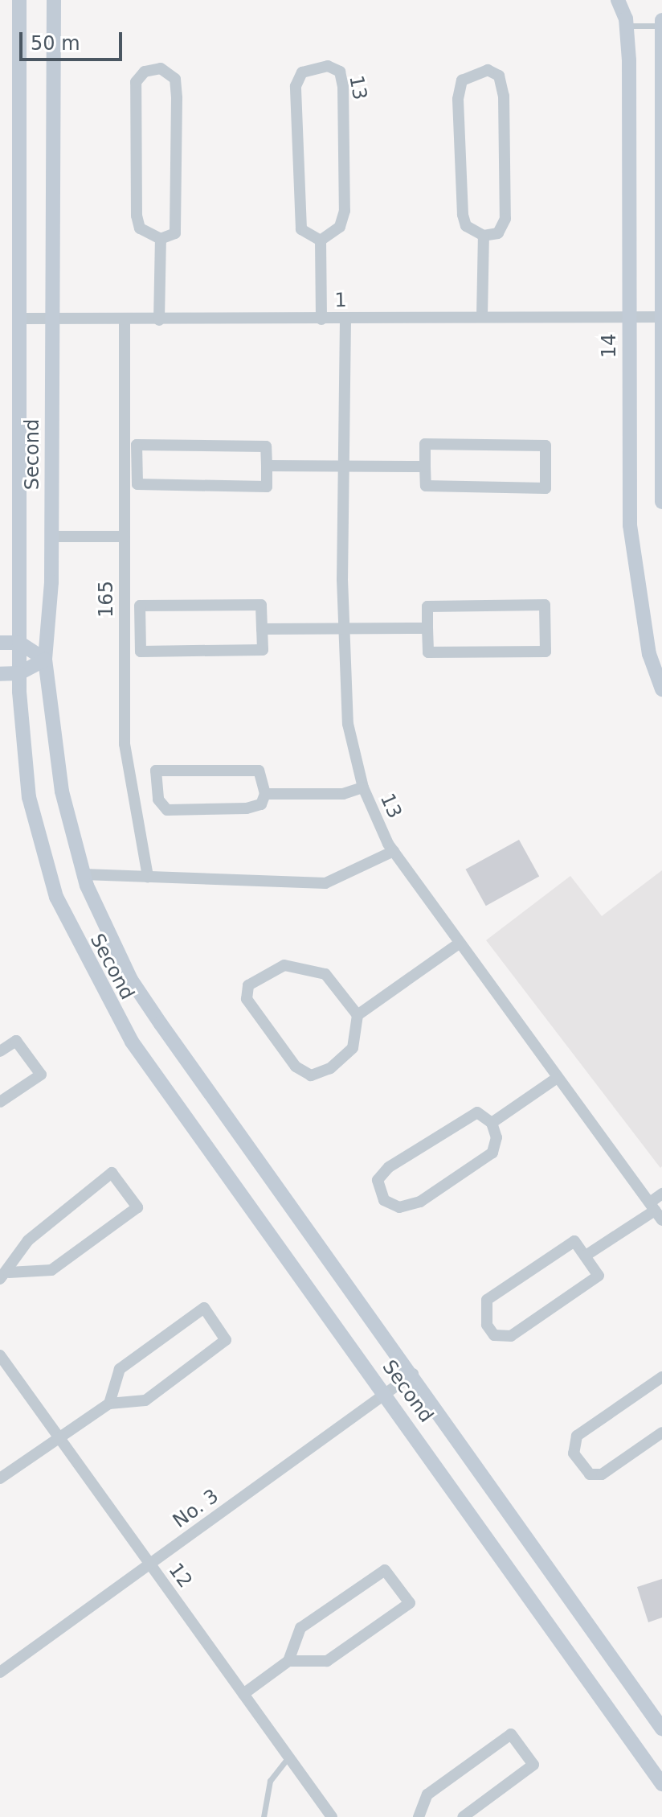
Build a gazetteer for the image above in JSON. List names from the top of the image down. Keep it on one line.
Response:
{"streets":{"street":["13","1","14","Second","165","No. 3","12"]},"crossings":[["13","1"],["1","14"],["1","Second"],["1","165"],["Second","No. 3"],["No. 3","12"]],"scale_bar":"50 m"}
